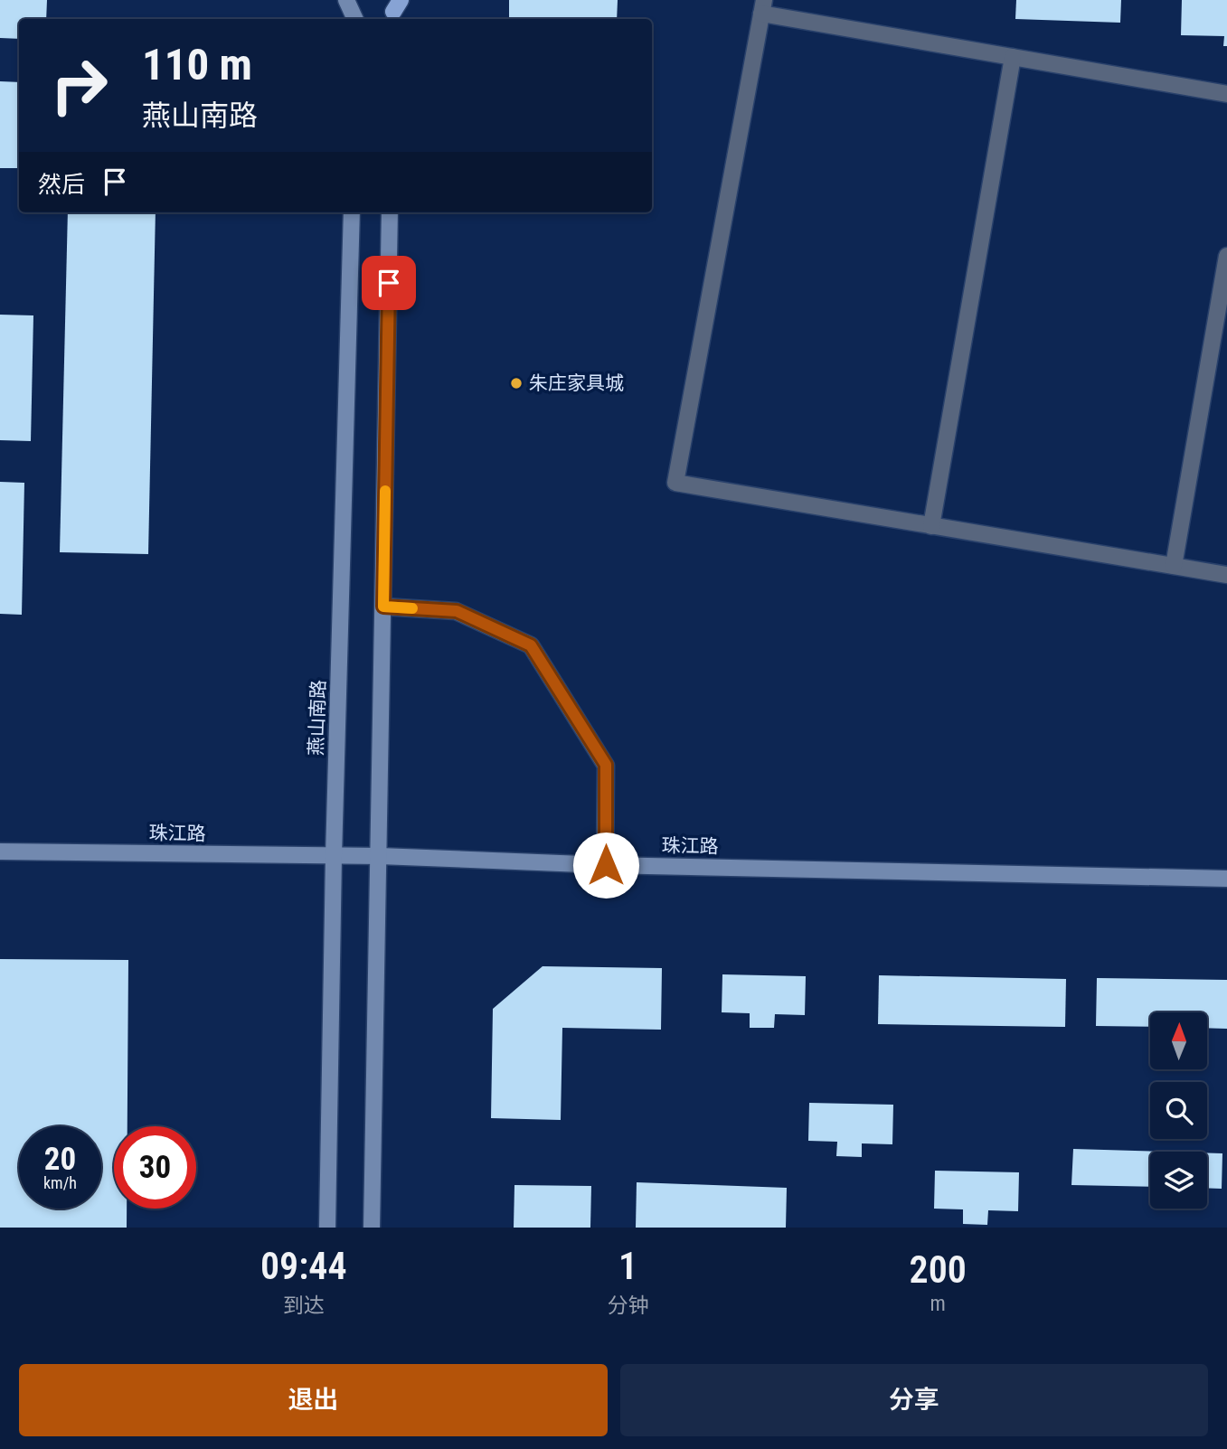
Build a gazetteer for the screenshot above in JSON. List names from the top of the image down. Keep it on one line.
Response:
{"streets":{"main road":["燕山南路","珠江路"]},"crossings":[["燕山南路","珠江路"]],"places":["朱庄家具城"],"north":"top","page":{"turn":["110 m","燕山南路"],"then":"然后","speed":"20 km/h","limit":"30","eta":["09:44","到达","1","分钟","200","m"],"buttons":["退出","分享"]}}
